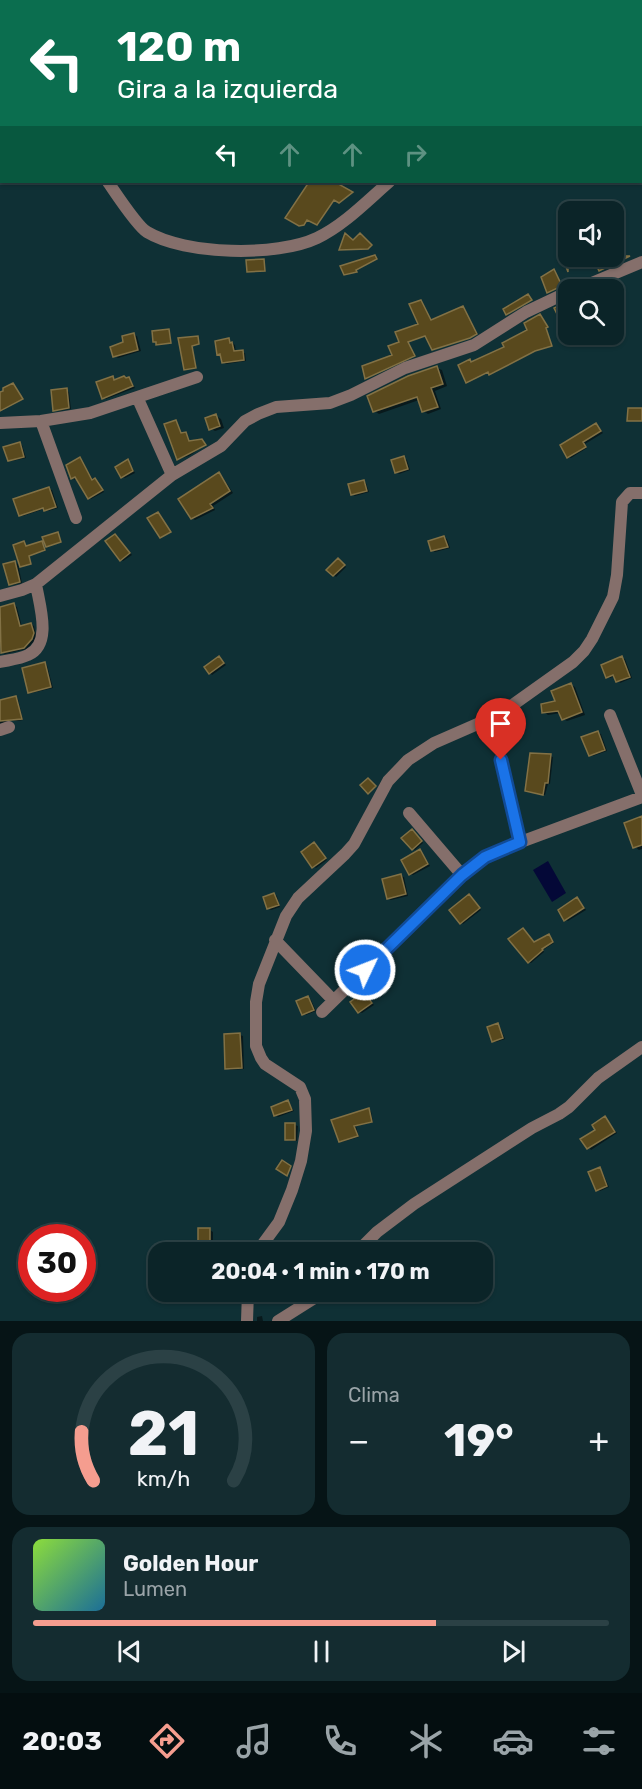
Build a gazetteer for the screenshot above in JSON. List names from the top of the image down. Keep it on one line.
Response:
{"page":{"turn":["120 m","Gira a la izquierda"],"limit":"30","trip":"20:04 · 1 min · 170 m","tile":"Clima","heat":["−","19°","+"],"song":["Golden Hour","Lumen"],"tabs":"20:03","gauge":["21","km/h"]}}
